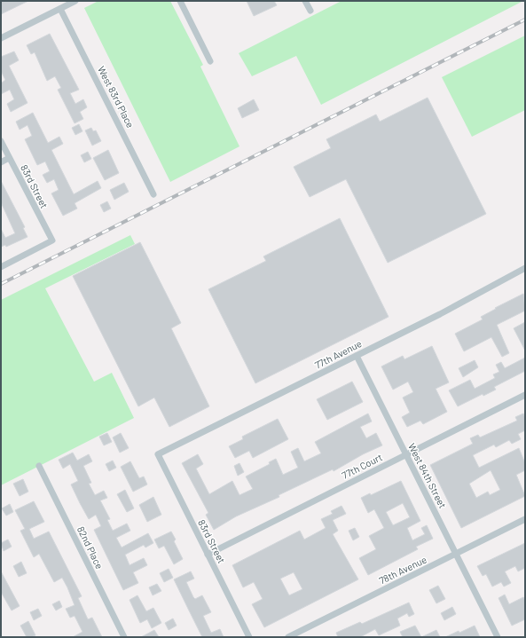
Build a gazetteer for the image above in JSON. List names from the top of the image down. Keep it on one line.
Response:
{"streets":{"street":["West 83rd Place","83rd Street","77th Avenue","77th Court","West 84th Street","82nd Place","78th Avenue"]},"crossings":[["83rd Street","77th Avenue"],["83rd Street","77th Court"],["77th Avenue","West 84th Street"],["77th Court","West 84th Street"],["West 84th Street","78th Avenue"]]}
